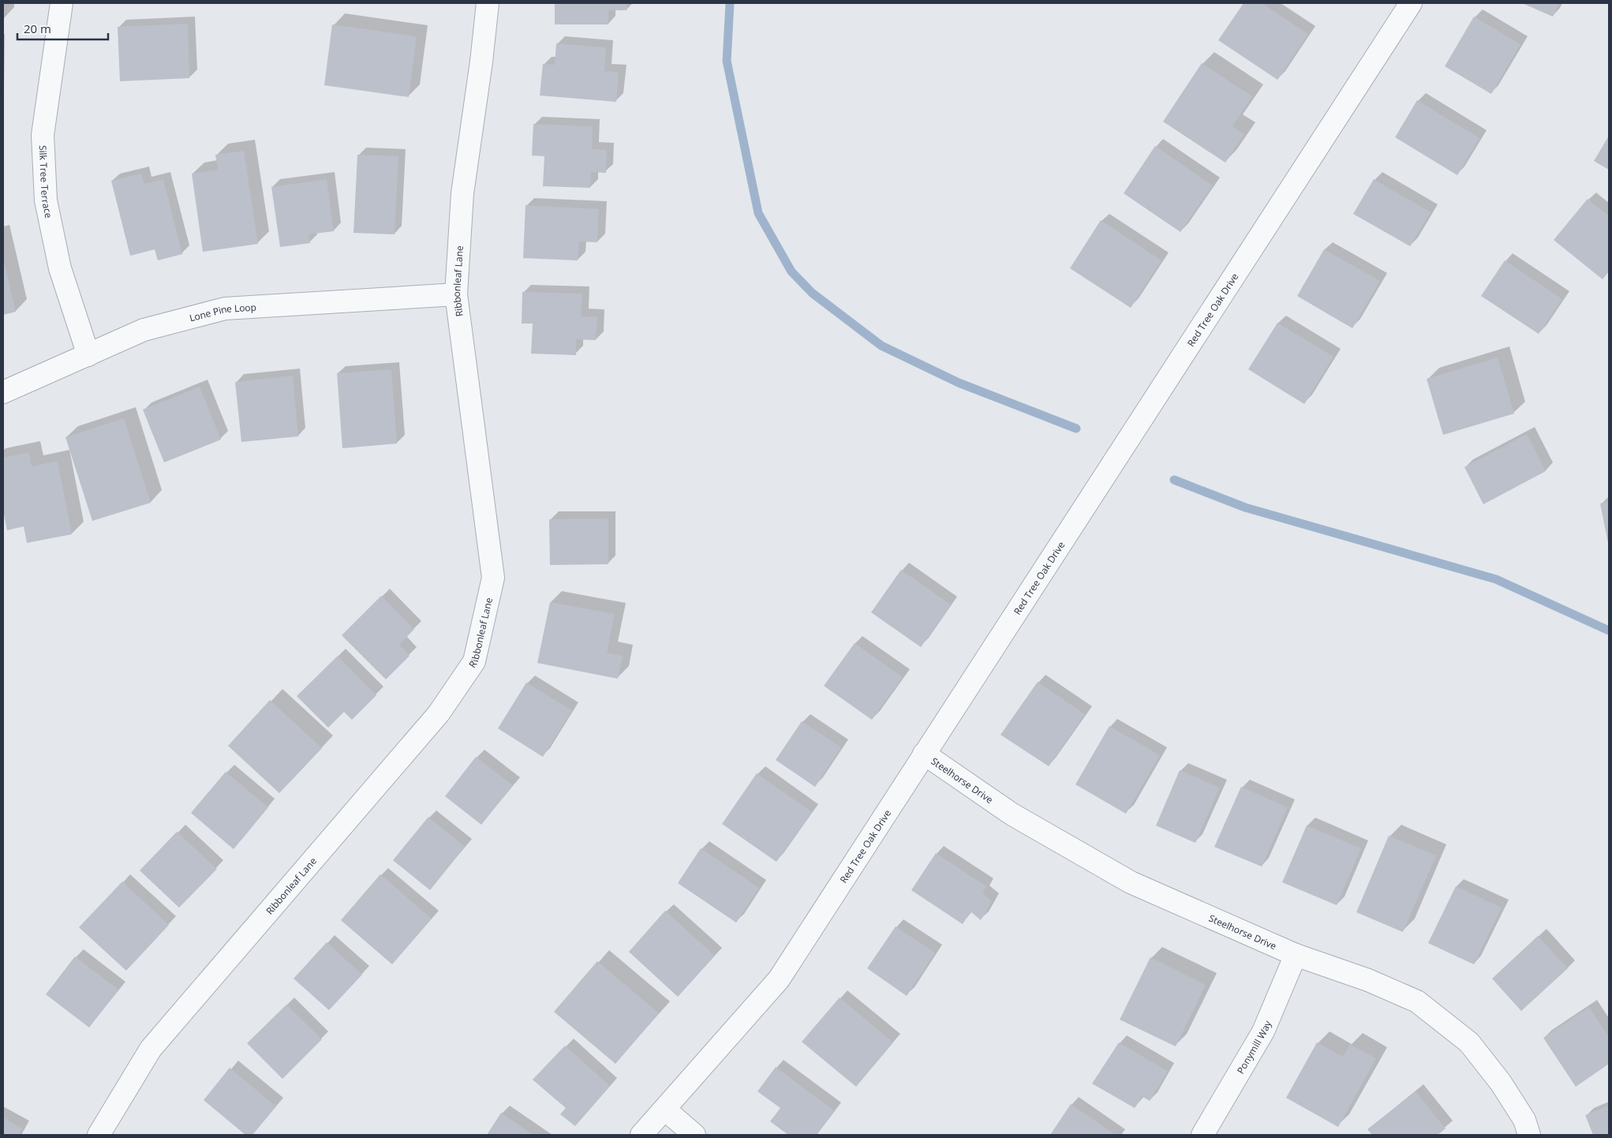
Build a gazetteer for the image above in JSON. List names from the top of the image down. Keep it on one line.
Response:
{"streets":{"street":["Silk Tree Terrace","Ribbonleaf Lane","Red Tree Oak Drive","Lone Pine Loop","Steelhorse Drive","Ponymill Way"]},"crossings":[["Silk Tree Terrace","Lone Pine Loop"],["Ribbonleaf Lane","Lone Pine Loop"],["Red Tree Oak Drive","Steelhorse Drive"],["Steelhorse Drive","Ponymill Way"]],"scale_bar":"20 m"}
